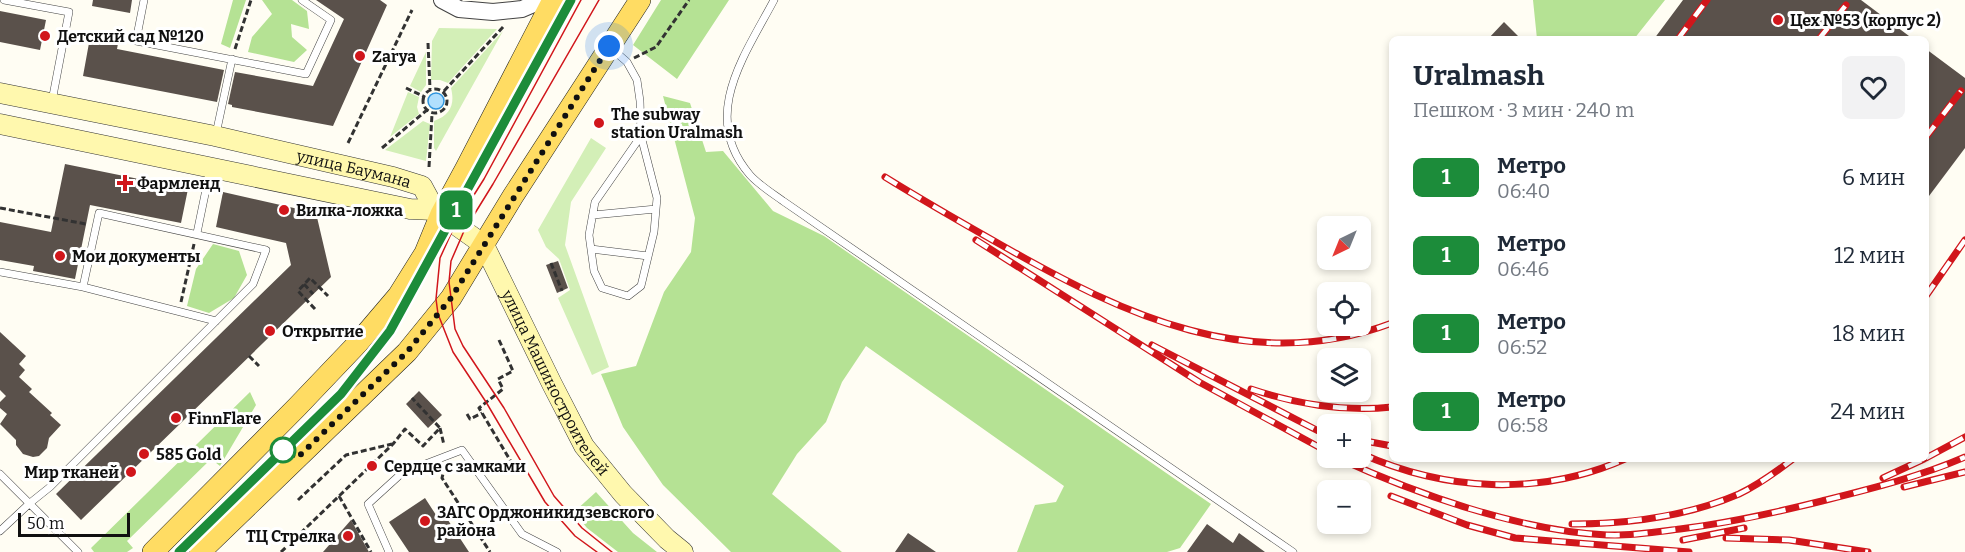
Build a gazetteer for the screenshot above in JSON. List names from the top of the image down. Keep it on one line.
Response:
{"streets":{"main road":["улица Баумана","улица Машиностроителей"]},"crossings":[["улица Баумана","улица Машиностроителей"]],"places":{"other":["Цех №53 (корпус 2)","Детский сад №120","Zarya","The subway station Uralmash","Вилка-ложка","Мои документы","Открытие","FinnFlare","585 Gold","Сердце с замками","Мир тканей","ЗАГС Орджоникидзевского района","ТЦ Стрелка"],"health":["Фармленд"]},"lines":["metro line 1"],"scale_bar":"50 m","north":"bottom left","page":{"on_map":"1","heading":["Uralmash","Пешком · 3 мин · 240 m"],"list":[{"mark":"1","name":"Метро","note":"06:40","value":"6 мин"},{"mark":"1","name":"Метро","note":"06:46","value":"12 мин"},{"mark":"1","name":"Метро","note":"06:52","value":"18 мин"},{"mark":"1","name":"Метро","note":"06:58","value":"24 мин"}],"map_buttons":["+","−"],"scale":"50 m"}}
